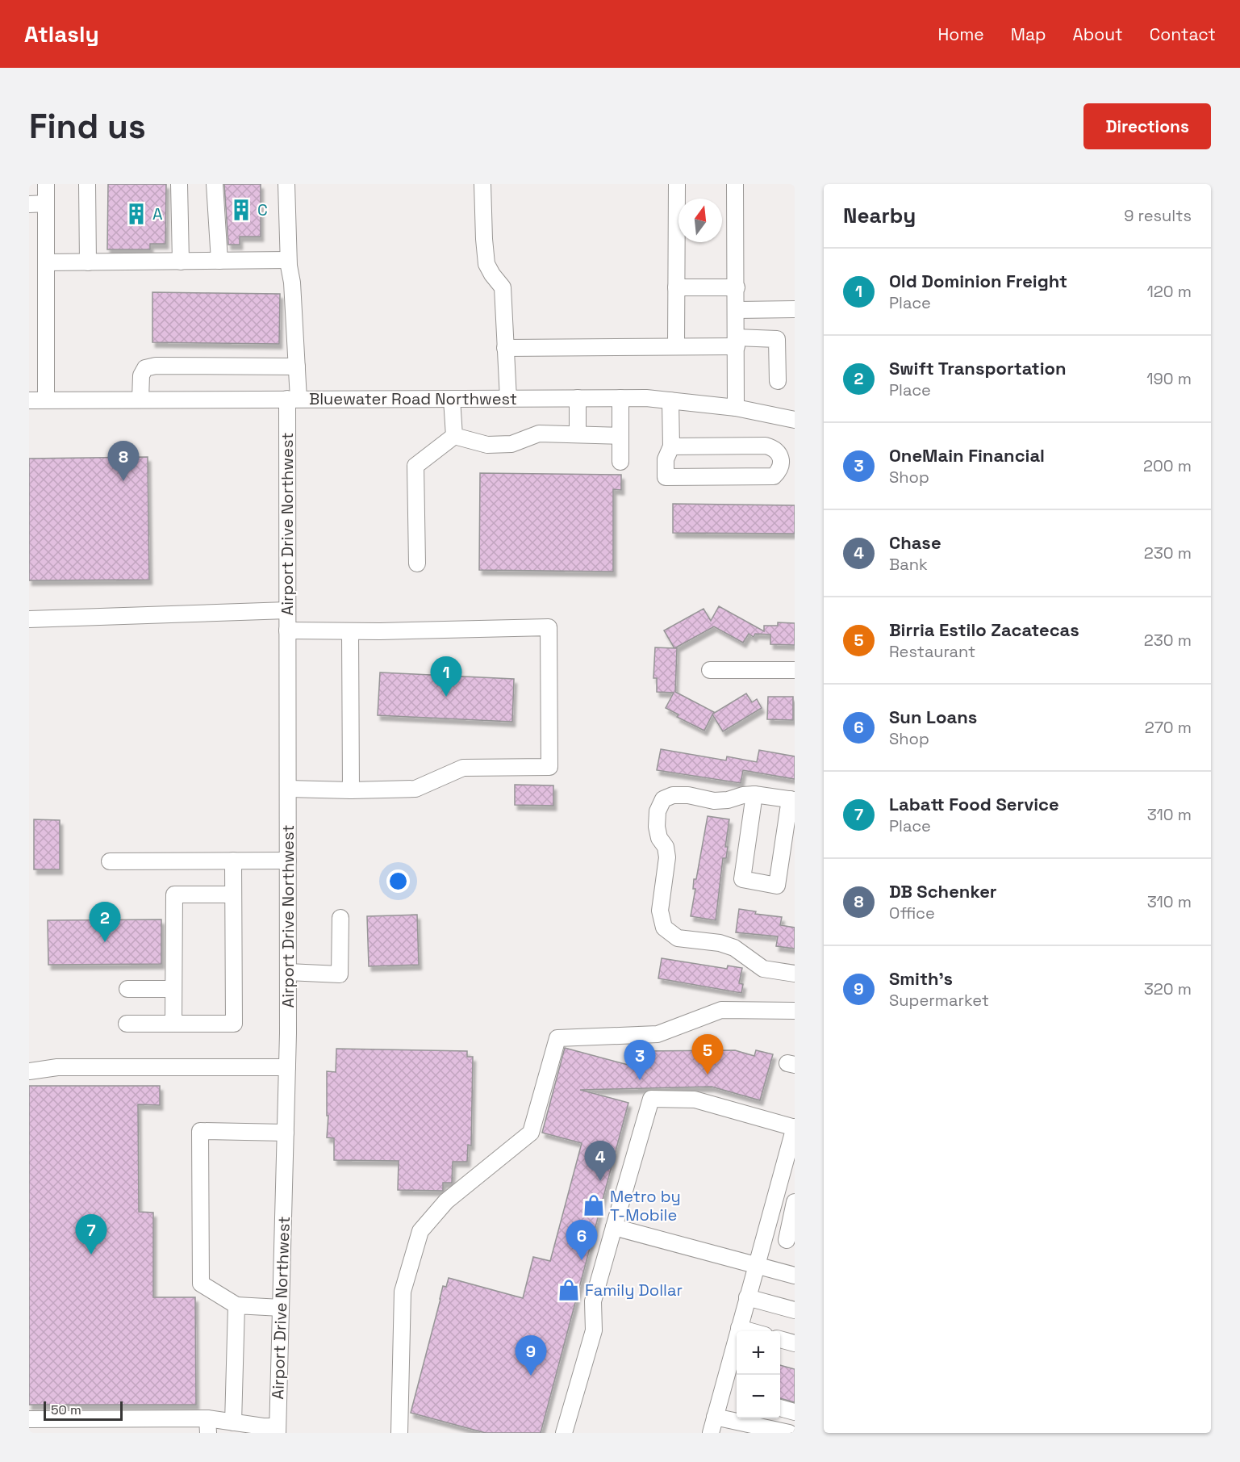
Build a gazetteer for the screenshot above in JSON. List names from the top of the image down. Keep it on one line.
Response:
{"streets":{"street":["Bluewater Road Northwest","Airport Drive Northwest"]},"crossings":[["Bluewater Road Northwest","Airport Drive Northwest"]],"places":{"building":["C","A"],"shop":["Metro by T-Mobile","Family Dollar"]},"scale_bar":"50 m","north":"top","page":{"header":"Atlasly","nav":["Home","Map","About","Contact"],"buttons":"Directions","title":"Find us","heading":["Nearby","9 results"],"list":[{"mark":"1","name":"Old Dominion Freight","note":"Place","value":"120 m"},{"mark":"2","name":"Swift Transportation","note":"Place","value":"190 m"},{"mark":"3","name":"OneMain Financial","note":"Shop","value":"200 m"},{"mark":"4","name":"Chase","note":"Bank","value":"230 m"},{"mark":"5","name":"Birria Estilo Zacatecas","note":"Restaurant","value":"230 m"},{"mark":"6","name":"Sun Loans","note":"Shop","value":"270 m"},{"mark":"7","name":"Labatt Food Service","note":"Place","value":"310 m"},{"mark":"8","name":"DB Schenker","note":"Office","value":"310 m"},{"mark":"9","name":"Smith's","note":"Supermarket","value":"320 m"}],"pins":["8","1","2","5","3","4","7","6","9"],"map_buttons":["+","−"],"scale":"50 m"}}
